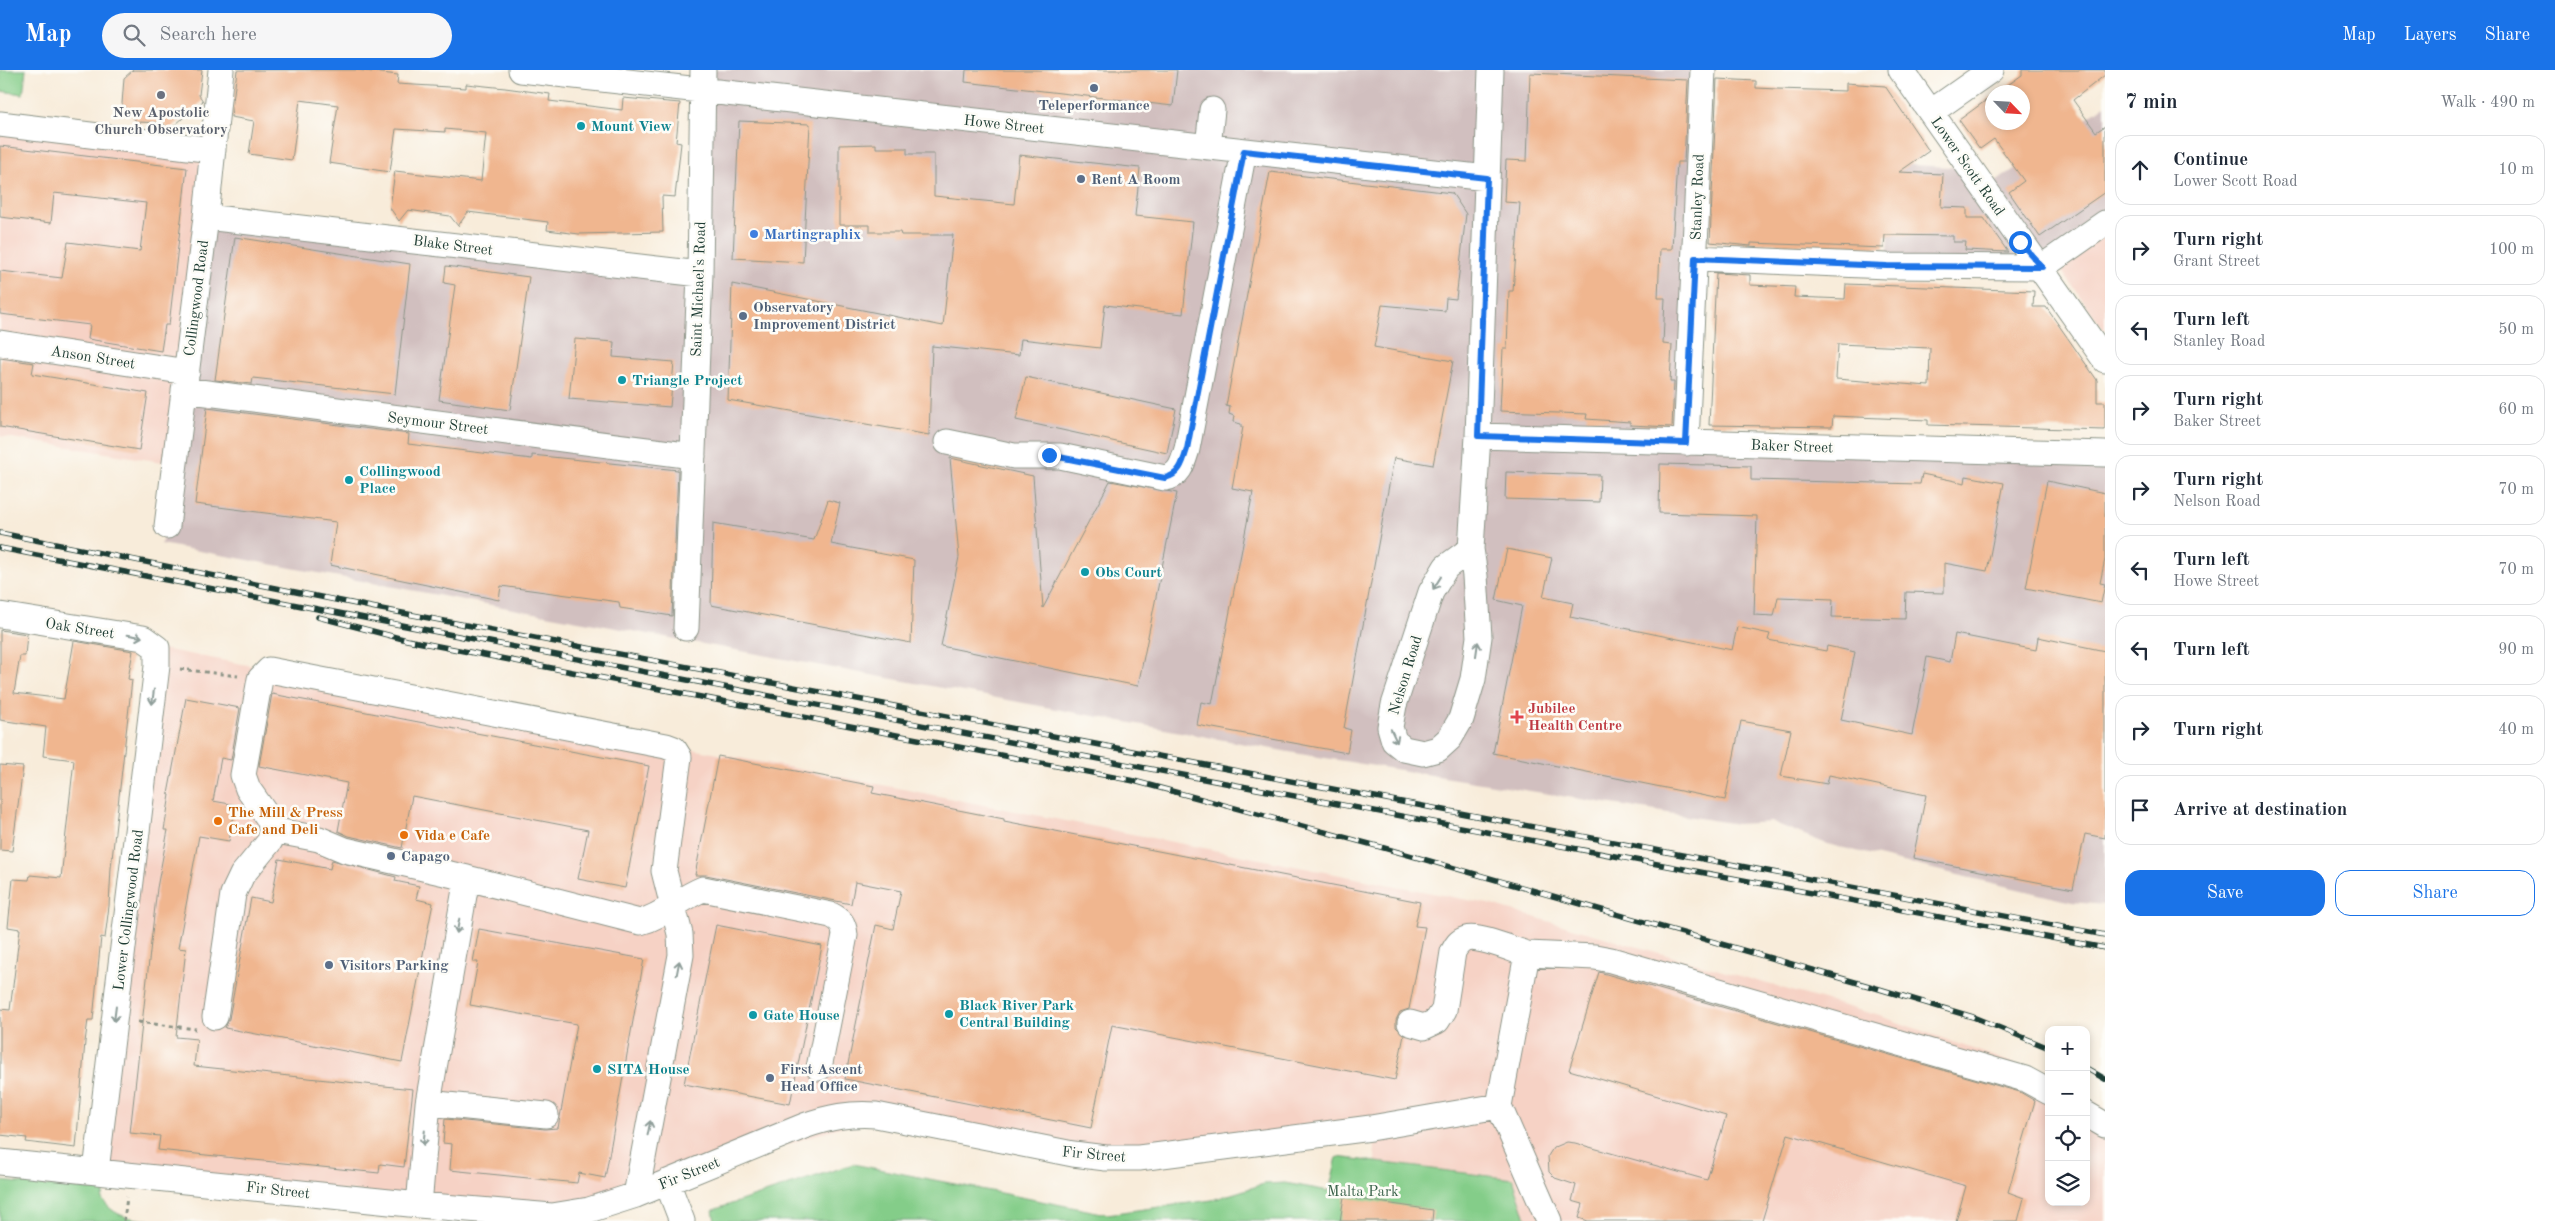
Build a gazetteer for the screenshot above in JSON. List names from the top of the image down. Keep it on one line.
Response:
{"streets":{"street":["Howe Street","Lower Scott Road","Stanley Road","Blake Street","Saint Michael's Road","Collingwood Road","Anson Street","Seymour Street","Baker Street","Oak Street","Nelson Road","Lower Collingwood Road","Fir Street"]},"crossings":[["Howe Street","Saint Michael's Road"],["Howe Street","Nelson Road"],["Stanley Road","Baker Street"],["Blake Street","Saint Michael's Road"],["Blake Street","Collingwood Road"],["Saint Michael's Road","Seymour Street"],["Collingwood Road","Anson Street"],["Collingwood Road","Seymour Street"],["Anson Street","Seymour Street"],["Baker Street","Nelson Road"],["Oak Street","Lower Collingwood Road"],["Lower Collingwood Road","Fir Street"]],"one_way":["Oak Street"],"parks":["Malta Park"],"places":{"other":["Teleperformance","New Apostolic Church Observatory","Mount View","Rent A Room","Martingraphix","Observatory Improvement District","Triangle Project","Collingwood Place","Obs Court","The Mill & Press Cafe and Deli","Vida e Cafe","Capago","Visitors Parking","Black River Park Central Building","Gate House","SITA House","First Ascent Head Office"],"health":["Jubilee Health Centre"]},"north":"bottom right","page":{"header":"Map","search":"Search here","nav":["Map","Layers","Share"],"heading":["7 min","Walk · 490 m"],"list":[["Continue","Lower Scott Road","10 m"],["Turn right","Grant Street","100 m"],["Turn left","Stanley Road","50 m"],["Turn right","Baker Street","60 m"],["Turn right","Nelson Road","70 m"],["Turn left","Howe Street","70 m"],["Turn left","90 m"],["Turn right","40 m"],"Arrive at destination"],"buttons":["Save","Share"],"map_buttons":["+","−"]}}
